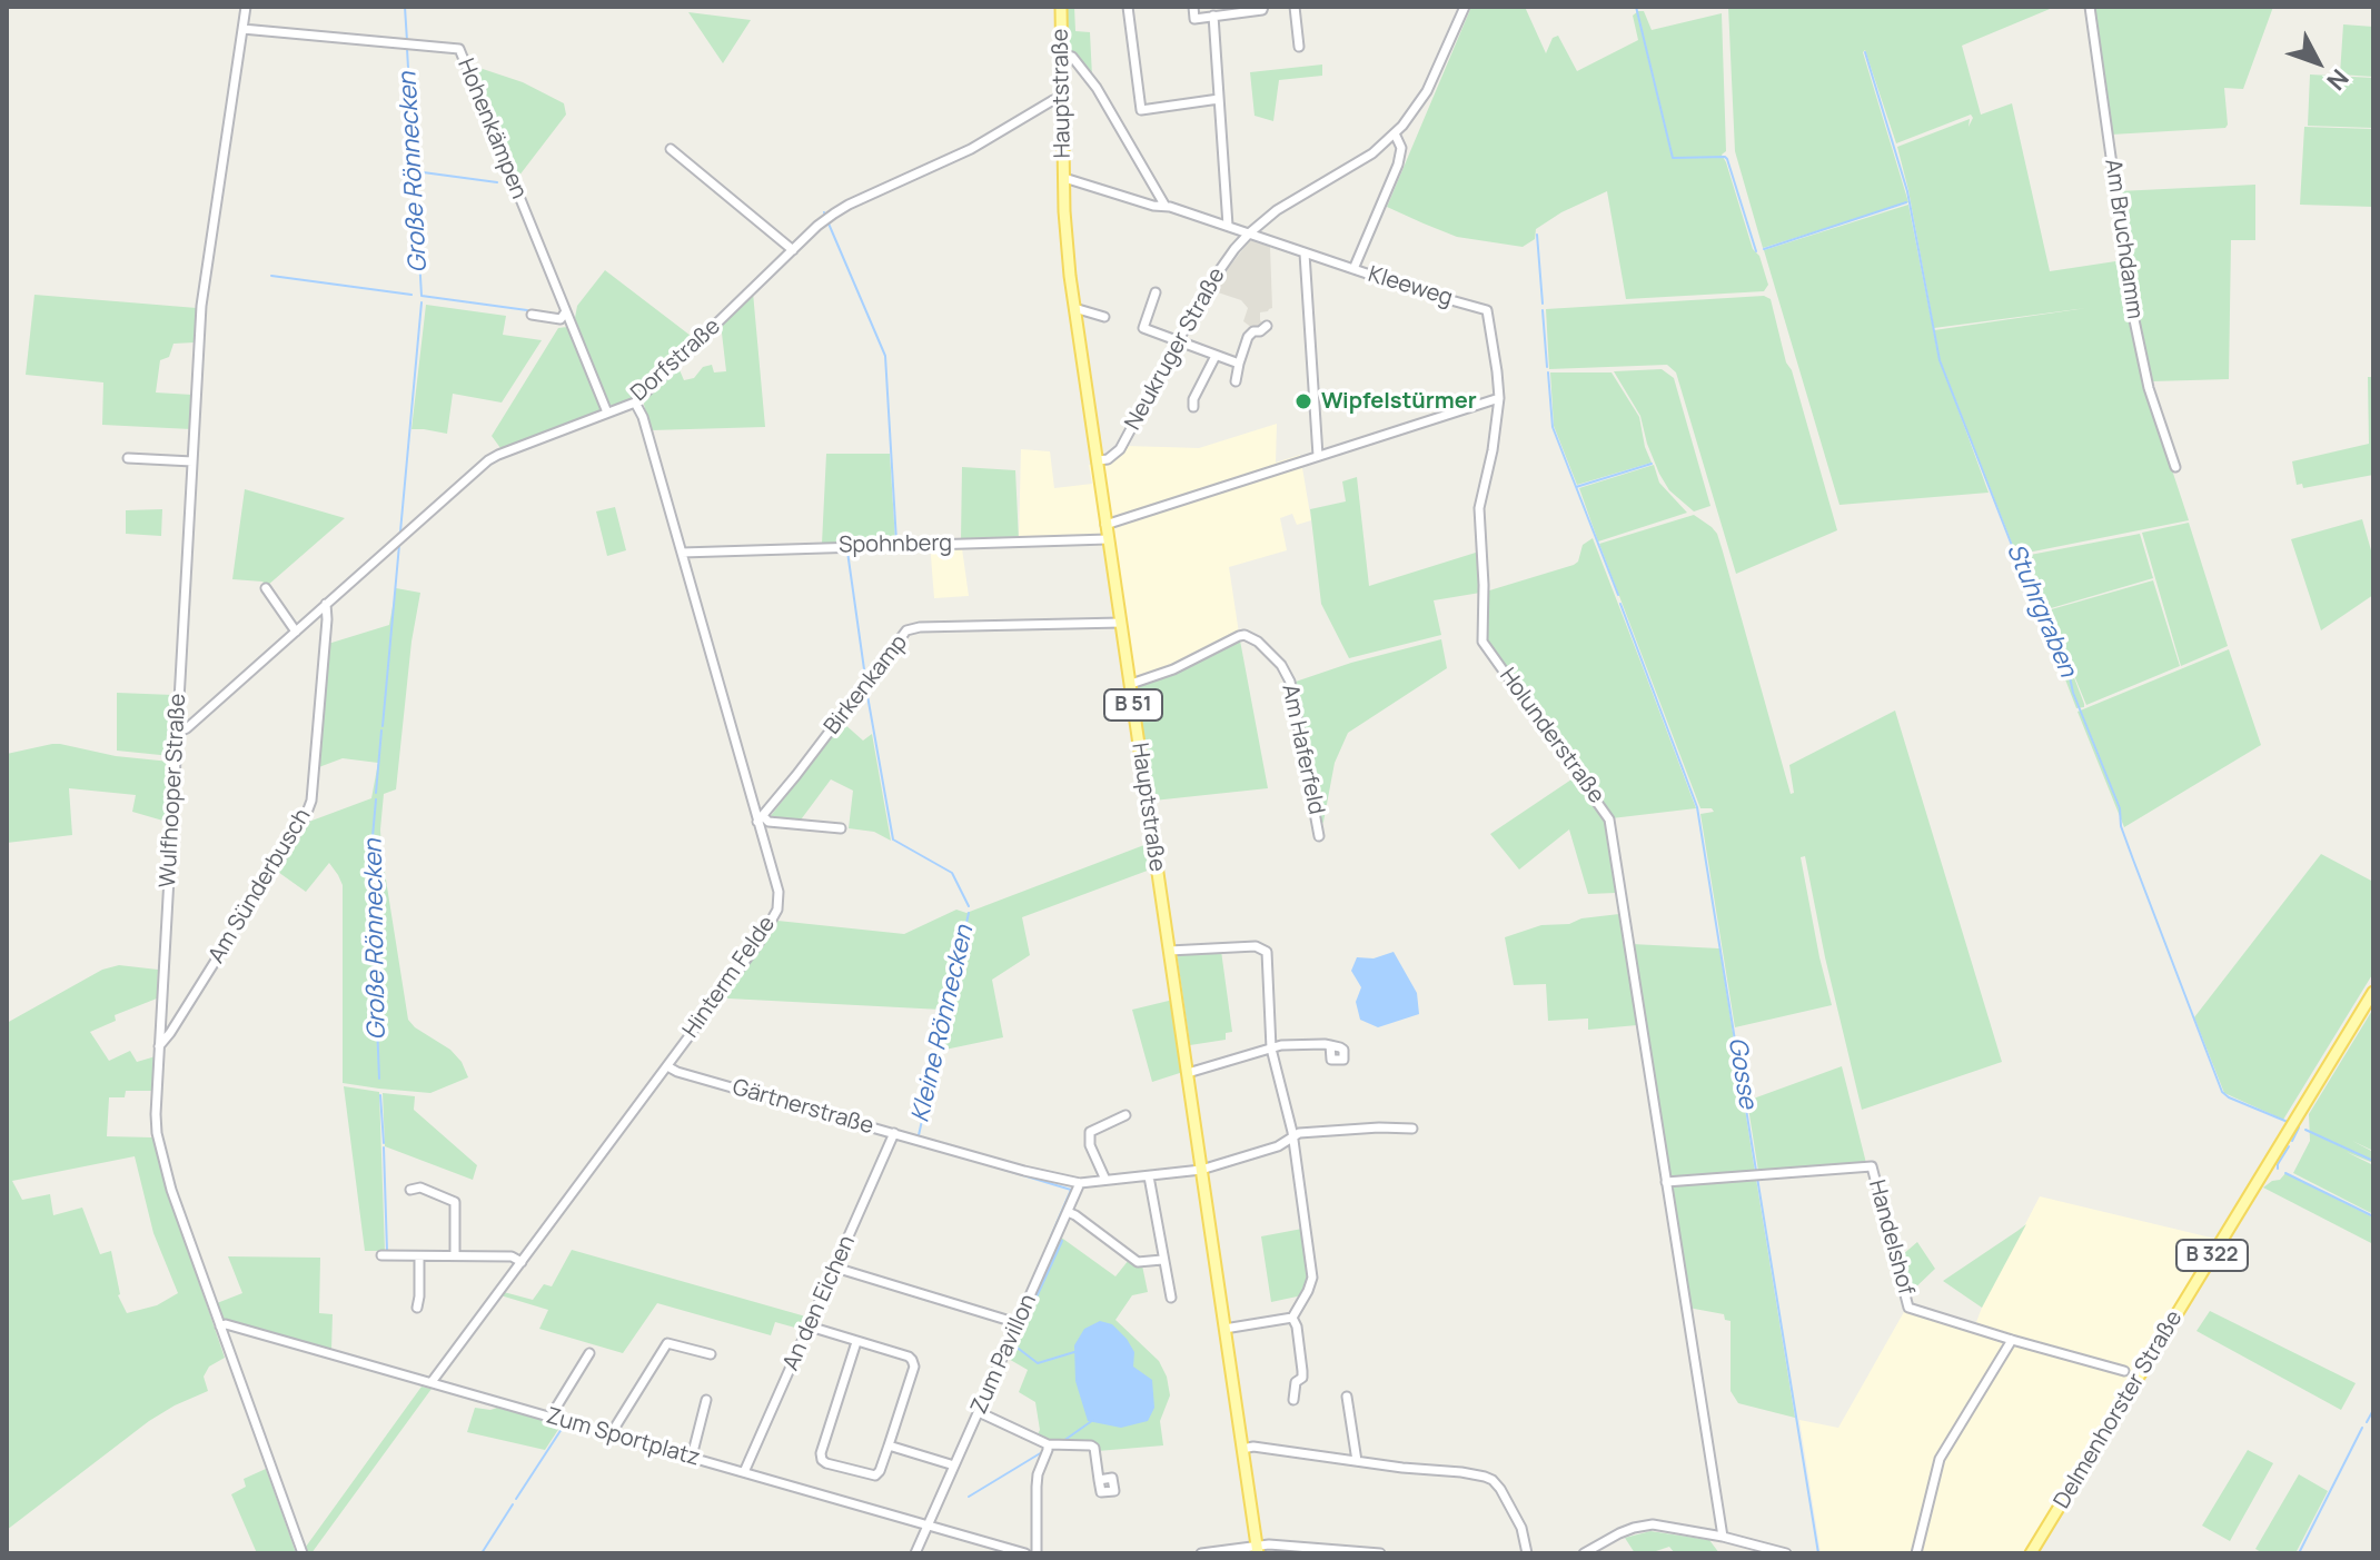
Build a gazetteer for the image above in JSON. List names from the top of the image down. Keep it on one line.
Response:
{"streets":{"main road":["Hauptstraße","B 51","B 322","Delmenhorster Straße"],"street":["Hohenkämpen","Am Bruchdamm","Kleeweg","Neukruger Straße","Dorfstraße","Spohnberg","Birkenkamp","Holunderstraße","Am Haferfeld","Wulfhooper Straße","Am Sünderbusch","Hinterm Felde","Gärtnerstraße","Handelshof","An den Eichen","Zum Pavillon","Zum Sportplatz"]},"crossings":[["Hauptstraße","Kleeweg"],["Hauptstraße","Neukruger Straße"],["Hauptstraße","Dorfstraße"],["Hauptstraße","Spohnberg"],["Hauptstraße","Birkenkamp"],["Hauptstraße","Am Haferfeld"],["Hauptstraße","Gärtnerstraße"],["Hohenkämpen","Dorfstraße"],["Hohenkämpen","Wulfhooper Straße"],["Kleeweg","Neukruger Straße"],["Kleeweg","Holunderstraße"],["Dorfstraße","Wulfhooper Straße"],["Dorfstraße","Am Sünderbusch"],["Dorfstraße","Hinterm Felde"],["Spohnberg","Hinterm Felde"],["Birkenkamp","Hinterm Felde"],["Holunderstraße","Handelshof"],["Wulfhooper Straße","Am Sünderbusch"],["Wulfhooper Straße","Zum Sportplatz"],["Hinterm Felde","Gärtnerstraße"],["Hinterm Felde","Zum Sportplatz"],["Gärtnerstraße","An den Eichen"],["Gärtnerstraße","Zum Pavillon"],["An den Eichen","Zum Sportplatz"],["Zum Pavillon","Zum Sportplatz"]],"water":["Große Rönnecken","Stuhrgraben","Kleine Rönnecken","Gosse"],"places":["Wipfelstürmer"],"north":"bottom right"}
